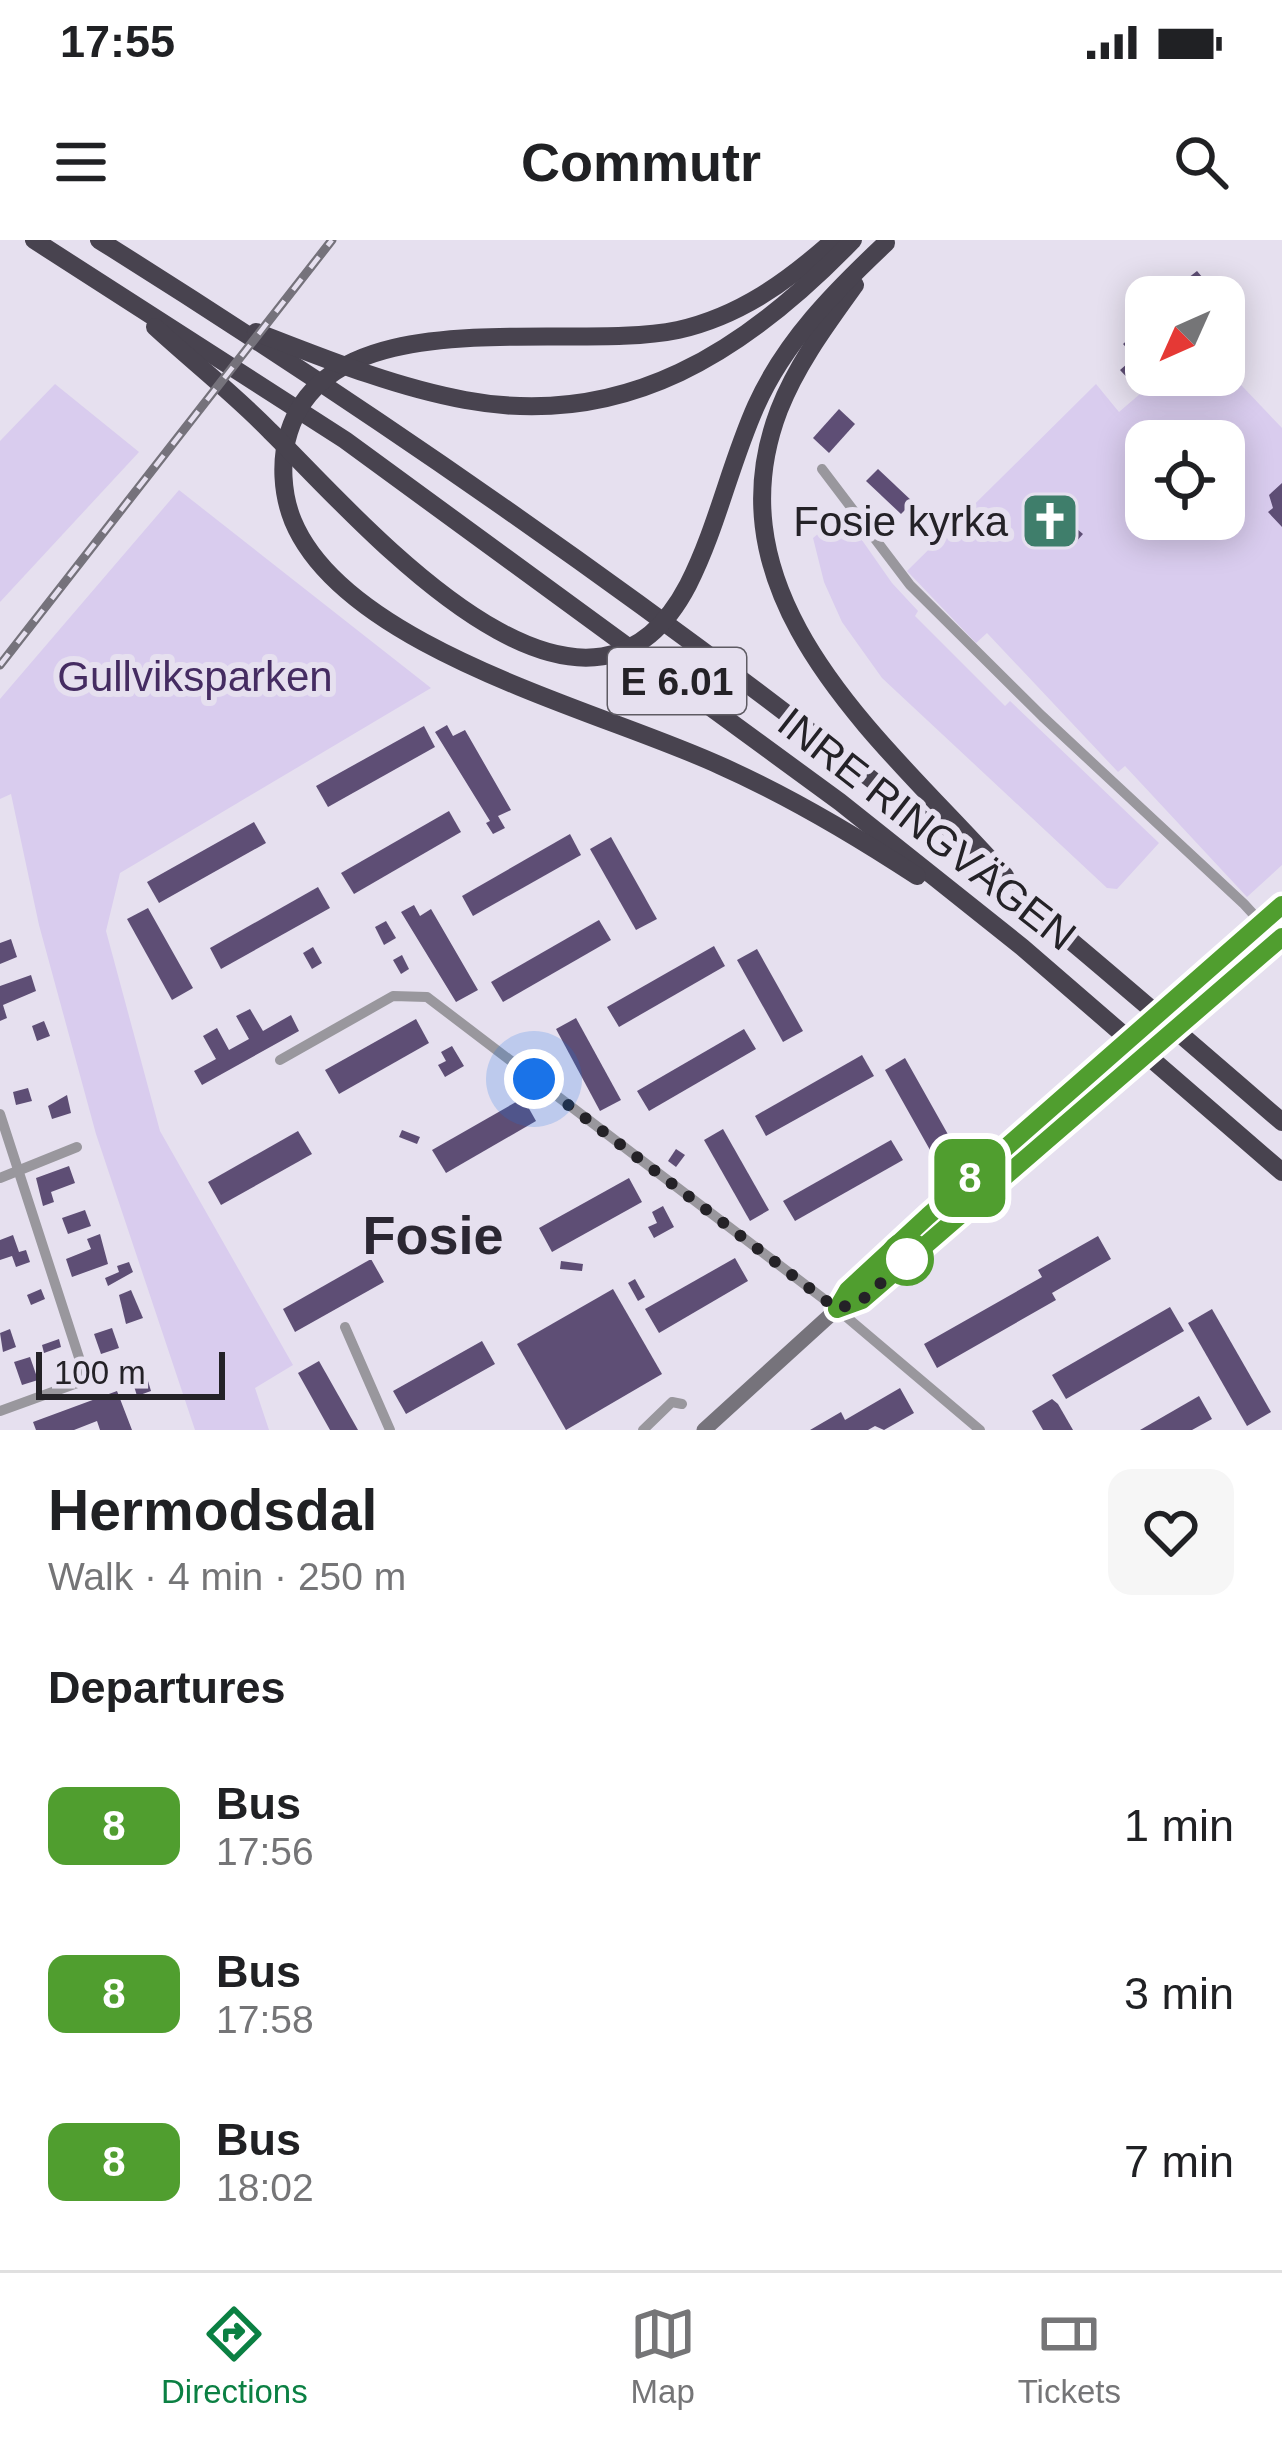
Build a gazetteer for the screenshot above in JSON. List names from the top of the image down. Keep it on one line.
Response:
{"streets":{"highway":["E 6.01","INRE RINGVÄGEN"]},"districts":["Fosie"],"parks":["Gullviksparken"],"places":{"church":["Fosie kyrka"]},"lines":["bus line 8"],"scale_bar":"100 m","north":"bottom left","page":{"status":"17:55","header":"Commutr","on_map":"8","scale":"100 m","heading":[["Hermodsdal","Walk · 4 min · 250 m"],"Departures"],"list":[{"mark":"8","name":"Bus","note":"17:56","value":"1 min"},{"mark":"8","name":"Bus","note":"17:58","value":"3 min"},{"mark":"8","name":"Bus","note":"18:02","value":"7 min"}],"tabs":["Directions","Map","Tickets"]}}
